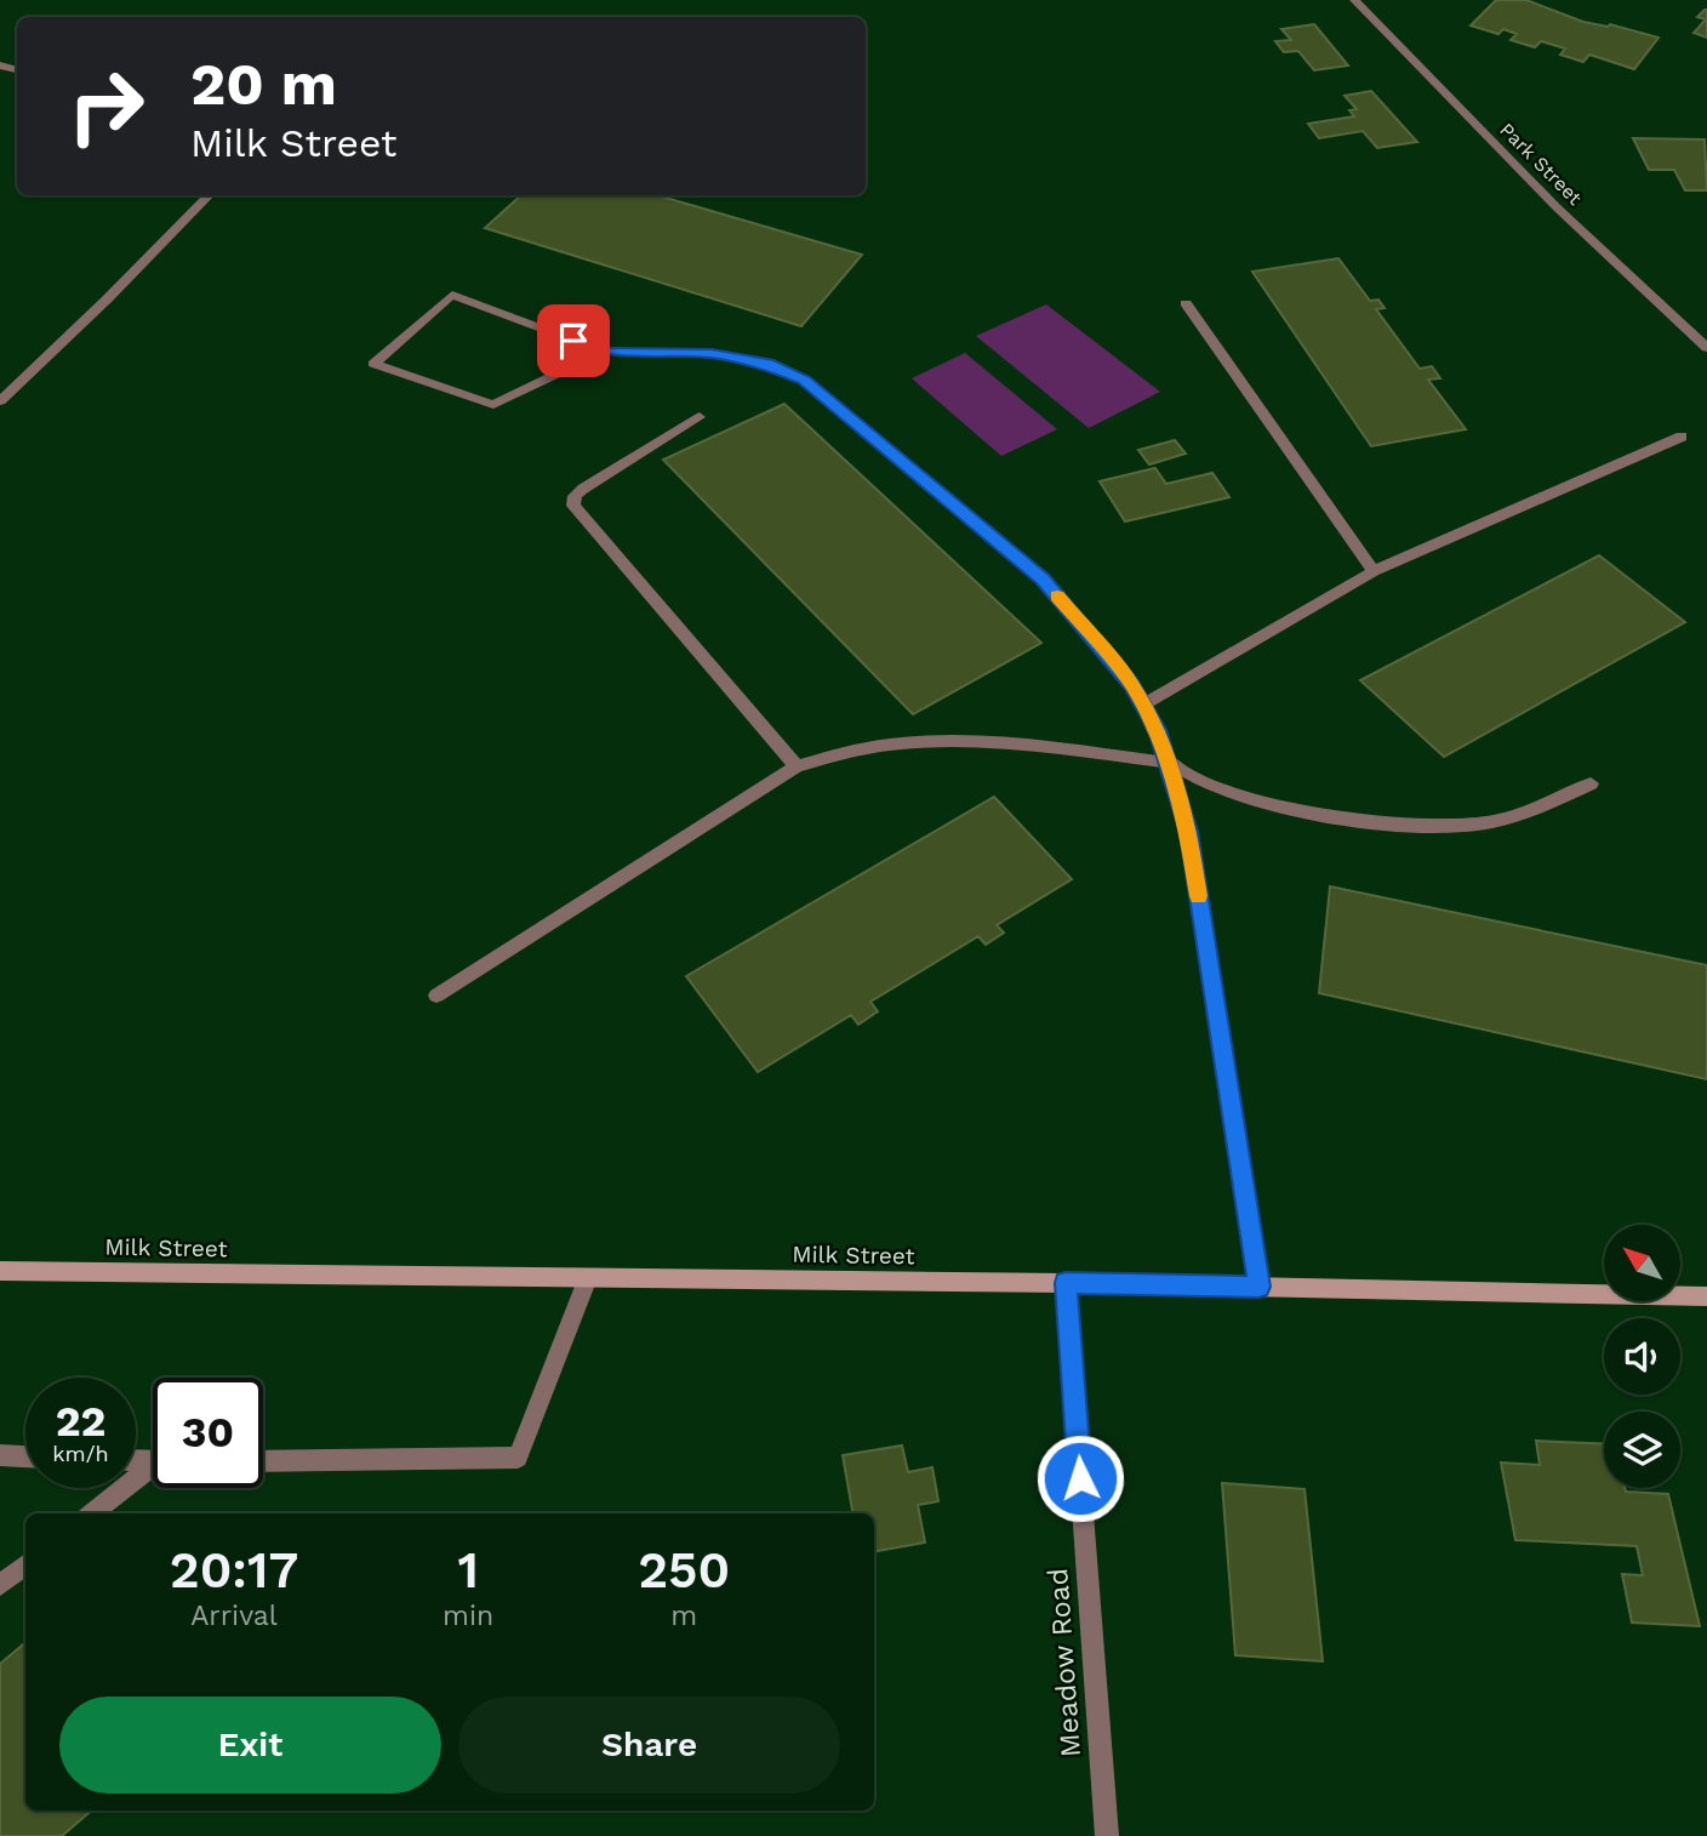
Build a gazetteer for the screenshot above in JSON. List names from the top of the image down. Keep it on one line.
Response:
{"streets":{"main road":["Milk Street"],"street":["Park Street","Meadow Road"]},"crossings":[["Milk Street","Meadow Road"]],"north":"top left","page":{"turn":["20 m","Milk Street"],"speed":"22 km/h","limit":"30","eta":["20:17","Arrival","1","min","250","m"],"buttons":["Exit","Share"]}}
